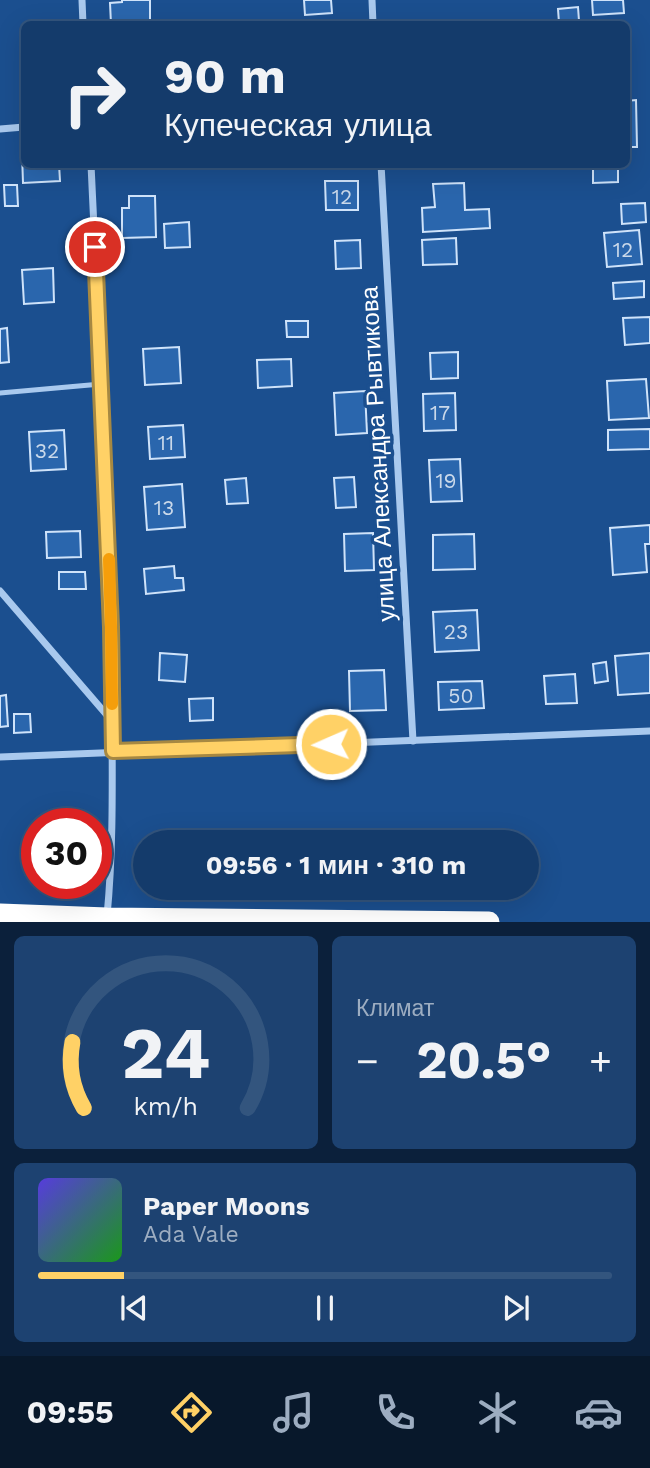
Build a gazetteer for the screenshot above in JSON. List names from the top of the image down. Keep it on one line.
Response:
{"streets":{"street":["улица Александра Рывтикова"]},"house_numbers":["12","12","17","11","32","19","13","23","50"],"page":{"turn":["90 m","Купеческая улица"],"limit":"30","trip":"09:56 · 1 мин · 310 m","tile":"Климат","heat":["−","20.5°","+"],"song":["Paper Moons","Ada Vale"],"tabs":"09:55","gauge":["24","km/h"]}}
